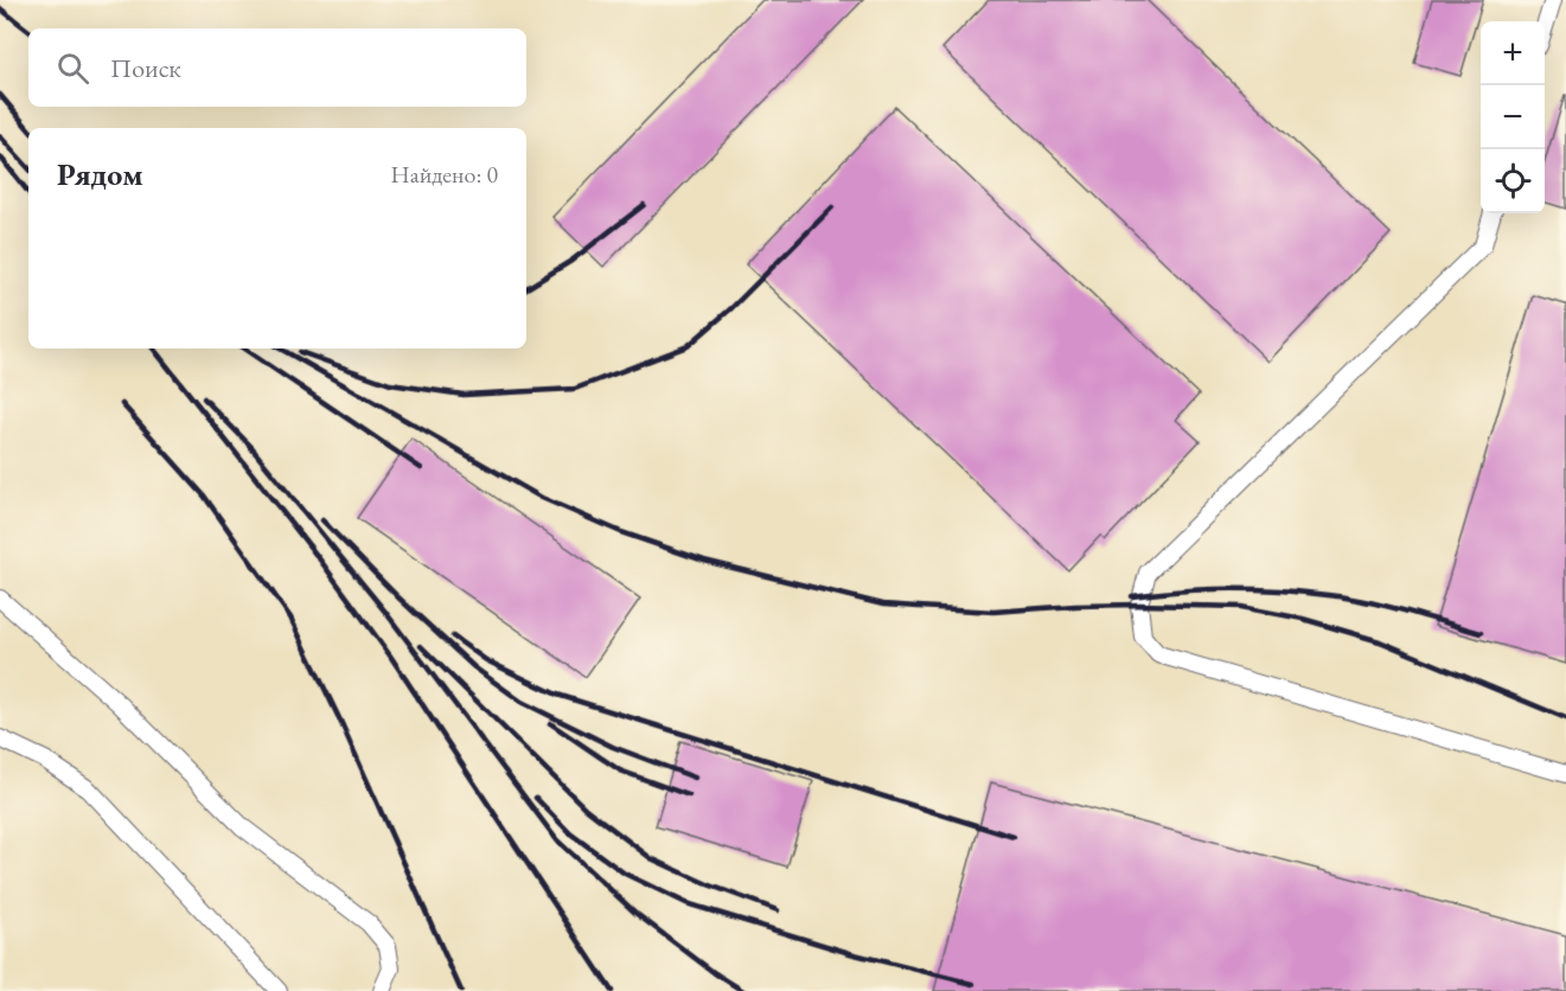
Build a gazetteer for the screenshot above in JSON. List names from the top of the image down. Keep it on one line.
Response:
{"page":{"map_buttons":["+","−"],"search":"Поиск","heading":["Рядом","Найдено: 0"]}}
